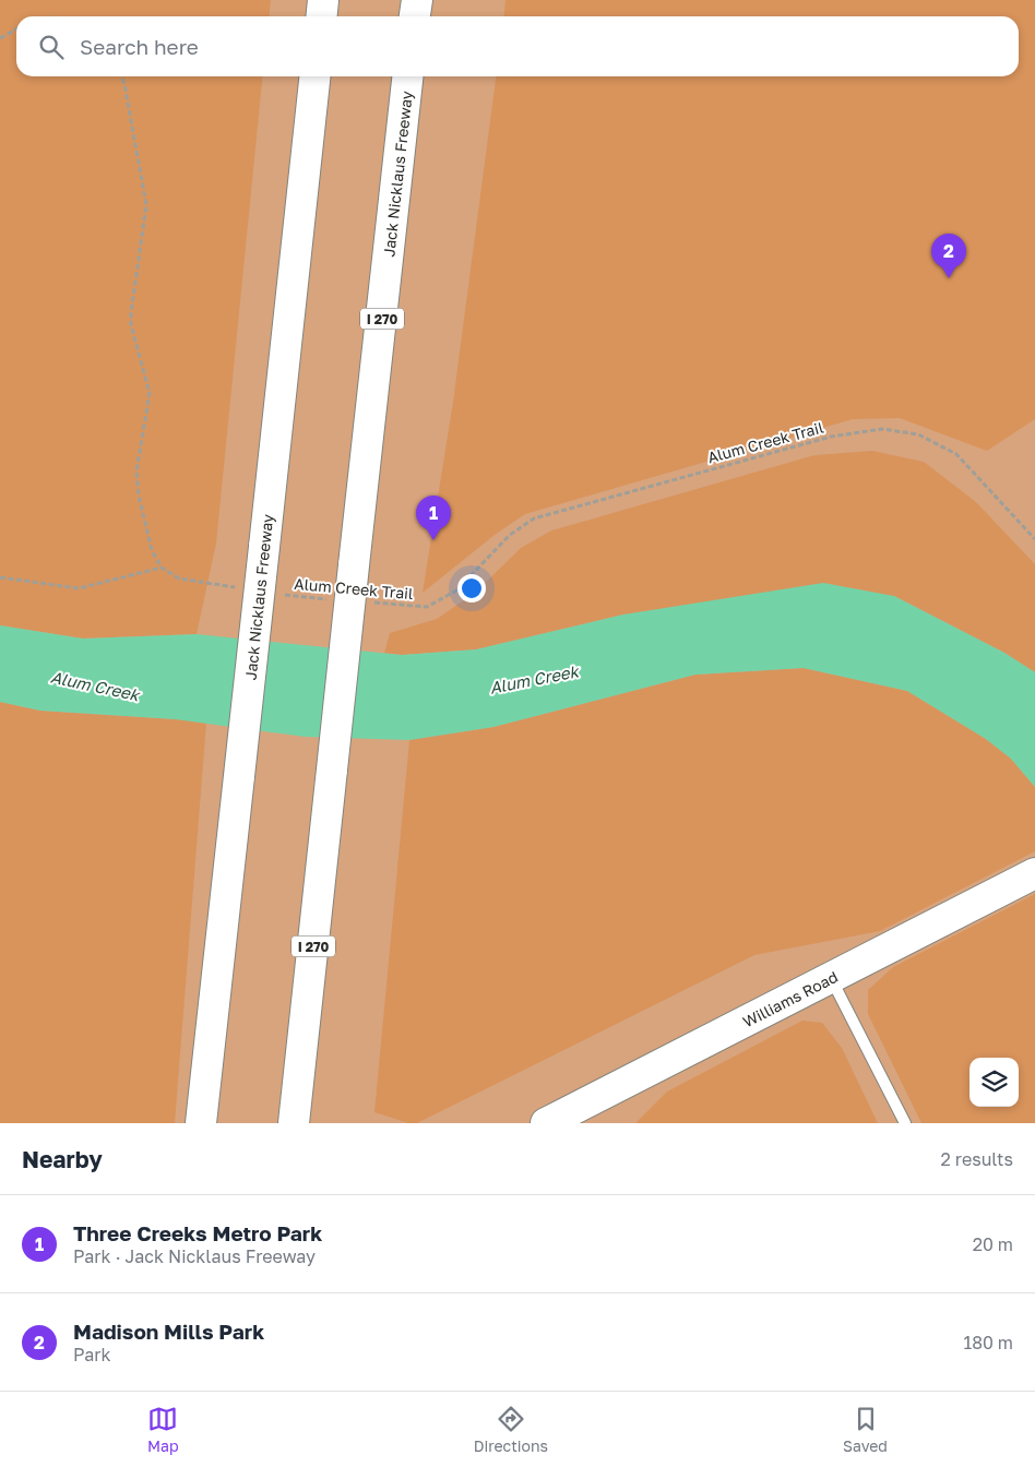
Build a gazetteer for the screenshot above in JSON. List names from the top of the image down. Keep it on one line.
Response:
{"streets":{"main road":["Jack Nicklaus Freeway","I 270","Williams Road"],"path":["Alum Creek Trail"]},"water":["Alum Creek"],"page":{"search":"Search here","pins":["2","1"],"heading":["Nearby","2 results"],"list":[{"mark":"1","name":"Three Creeks Metro Park","note":"Park · Jack Nicklaus Freeway","value":"20 m"},{"mark":"2","name":"Madison Mills Park","note":"Park","value":"180 m"}],"nav":["Map","Directions","Saved"]}}
